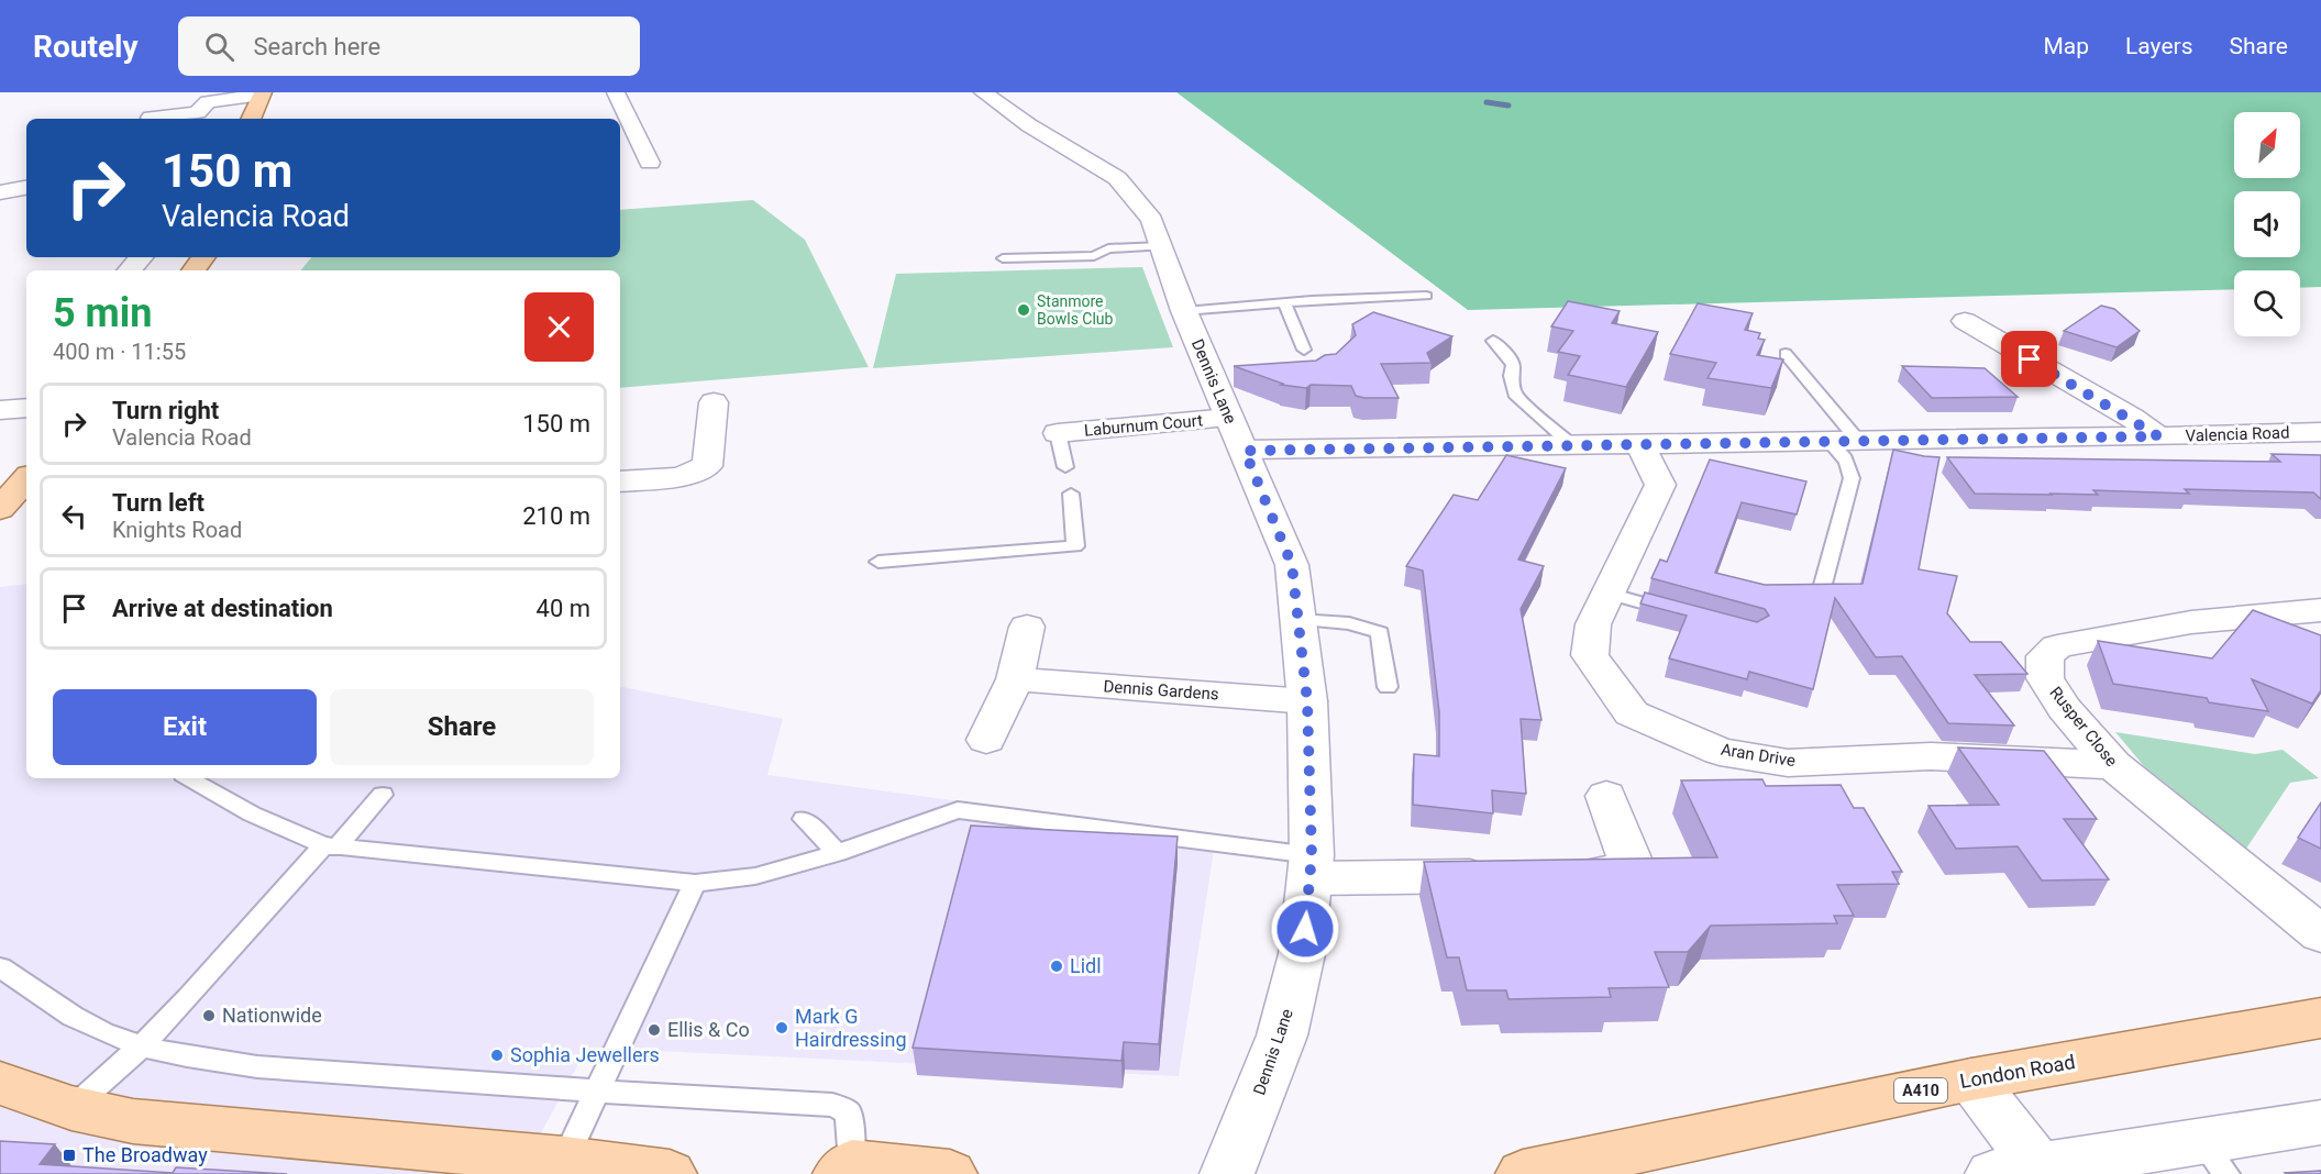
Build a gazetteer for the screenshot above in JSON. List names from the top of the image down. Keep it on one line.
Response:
{"streets":{"main road":["London Road","A410"],"street":["Dennis Lane","Laburnum Court","Valencia Road","Dennis Gardens","Rusper Close","Aran Drive"]},"crossings":[["Dennis Lane","Laburnum Court"],["Dennis Lane","Valencia Road"],["Dennis Lane","Dennis Gardens"],["Valencia Road","Aran Drive"],["Rusper Close","Aran Drive"]],"places":{"other":["Stanmore Bowls Club","Lidl","Nationwide","Mark G Hairdressing","Ellis & Co","Sophia Jewellers"],"transit":["The Broadway"]},"north":"top right","page":{"header":"Routely","search":"Search here","nav":["Map","Layers","Share"],"turn":["150 m","Valencia Road"],"heading":["5 min","400 m · 11:55"],"list":[{"name":"Turn right","note":"Valencia Road","value":"150 m"},{"name":"Turn left","note":"Knights Road","value":"210 m"},{"name":"Arrive at destination","value":"40 m"}],"buttons":["Exit","Share"]}}
